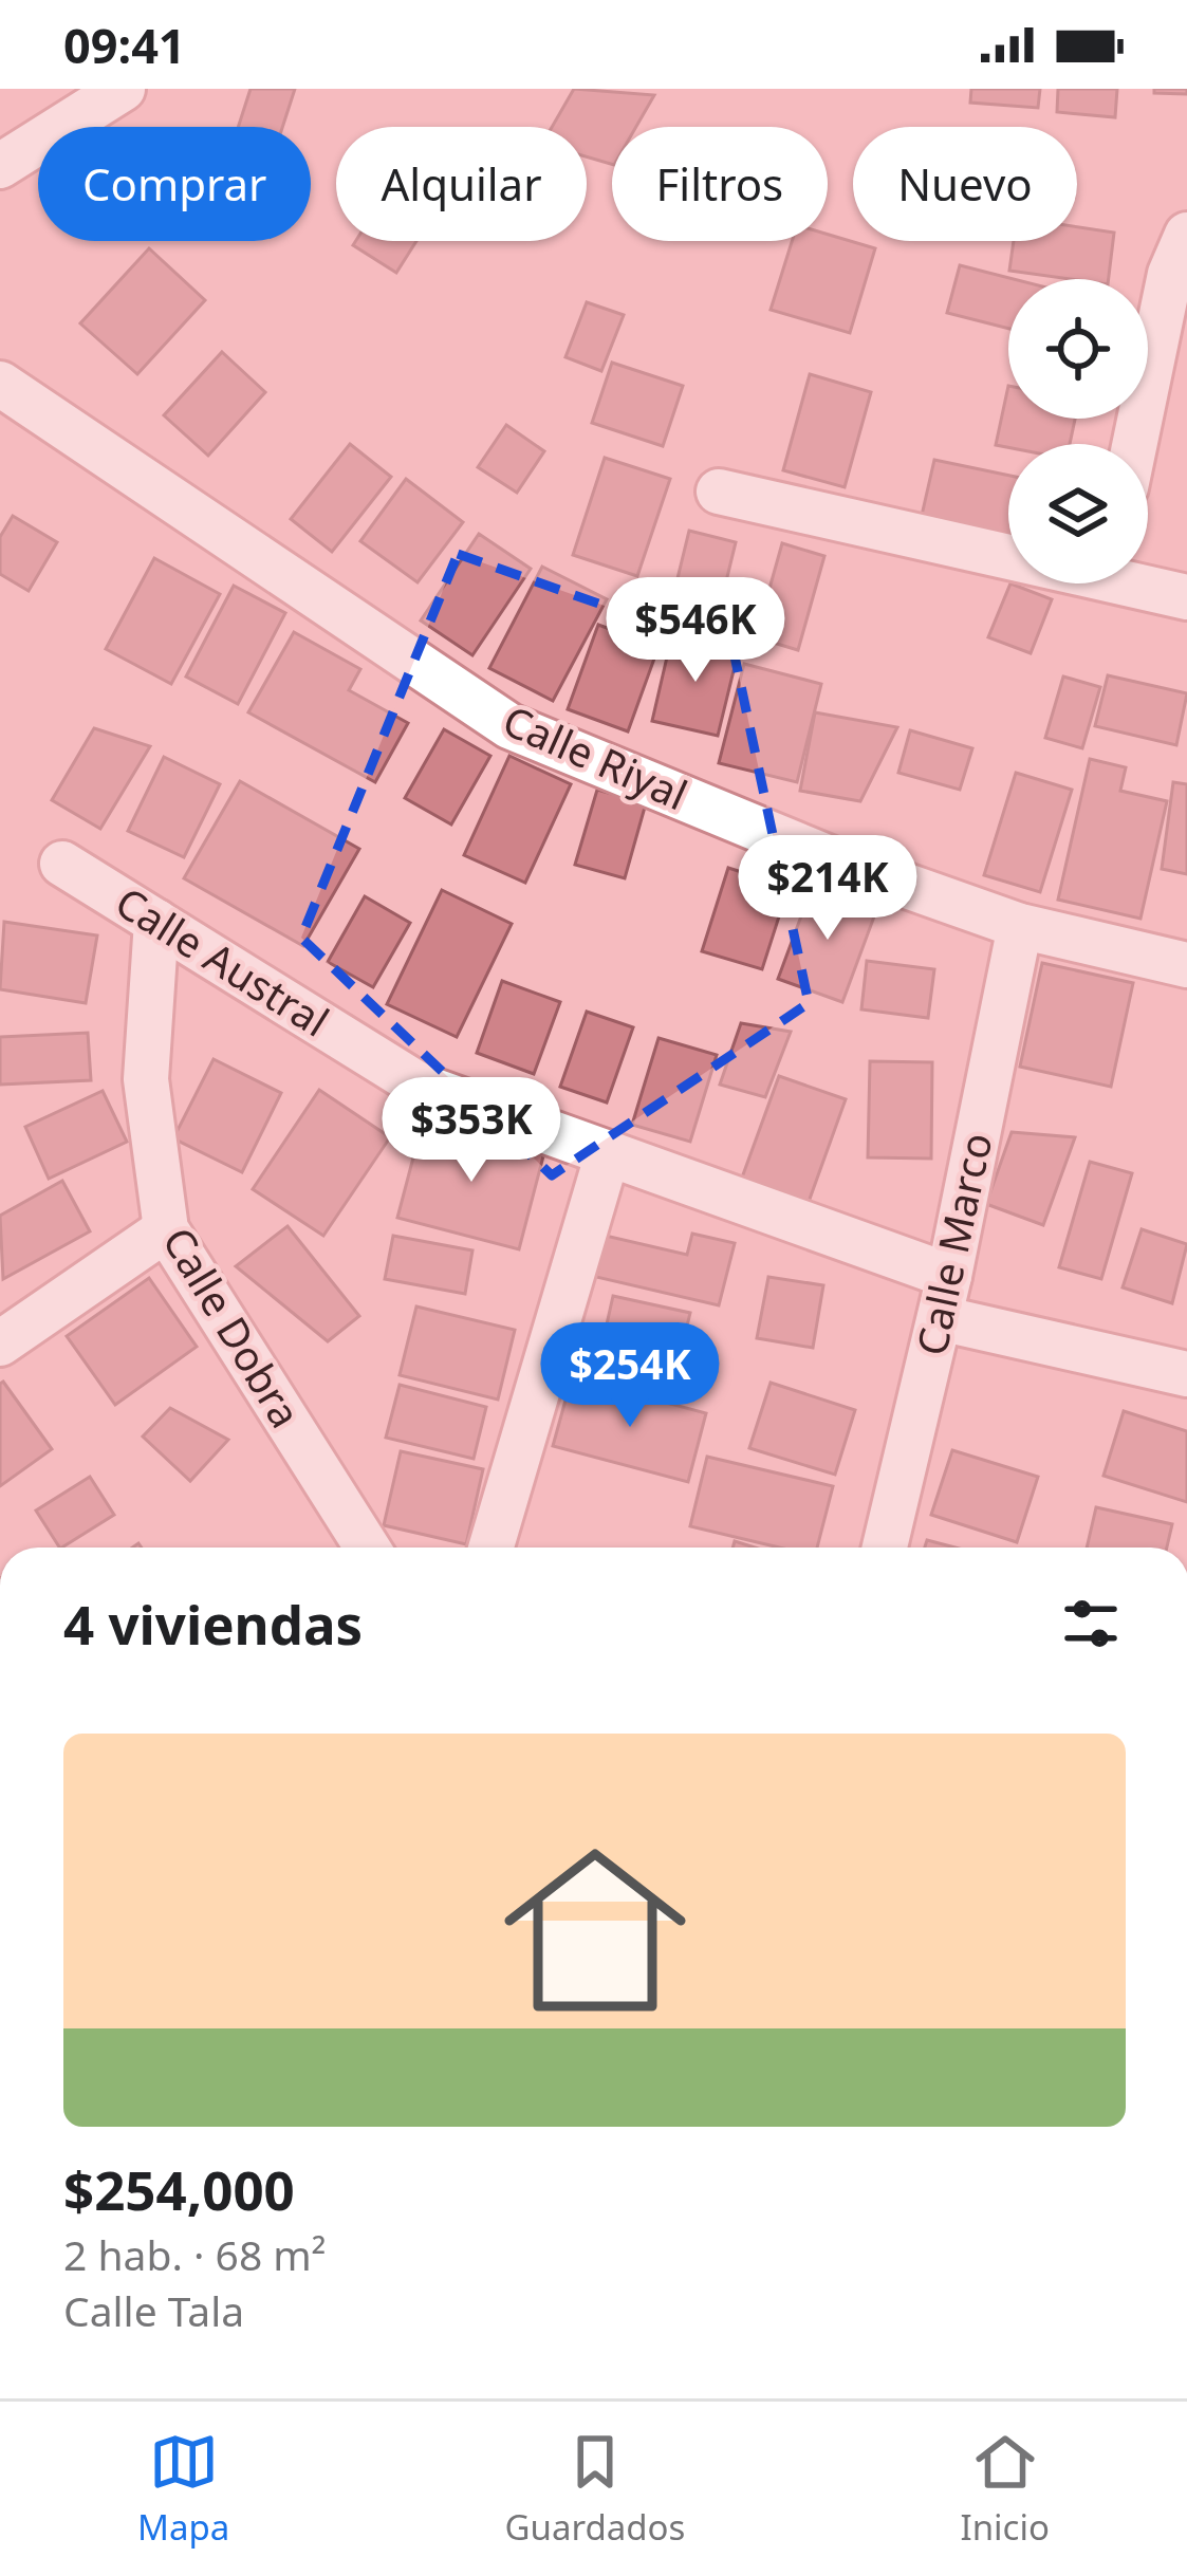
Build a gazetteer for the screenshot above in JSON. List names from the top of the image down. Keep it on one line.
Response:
{"streets":{"street":["Calle Riyal","Calle Austral","Calle Marco","Calle Dobra"]},"crossings":[["Calle Riyal","Calle Marco"],["Calle Austral","Calle Marco"],["Calle Austral","Calle Dobra"]],"page":{"status":"09:41","chip":["Comprar","Alquilar","Filtros","Nuevo"],"price":["$546K","$214K","$353K","$254K"],"heading":"4 viviendas","list":[{"name":"$254,000","note":"2 hab. · 68 m² · Calle Tala"}],"tabs":["Mapa","Guardados","Inicio"]}}
